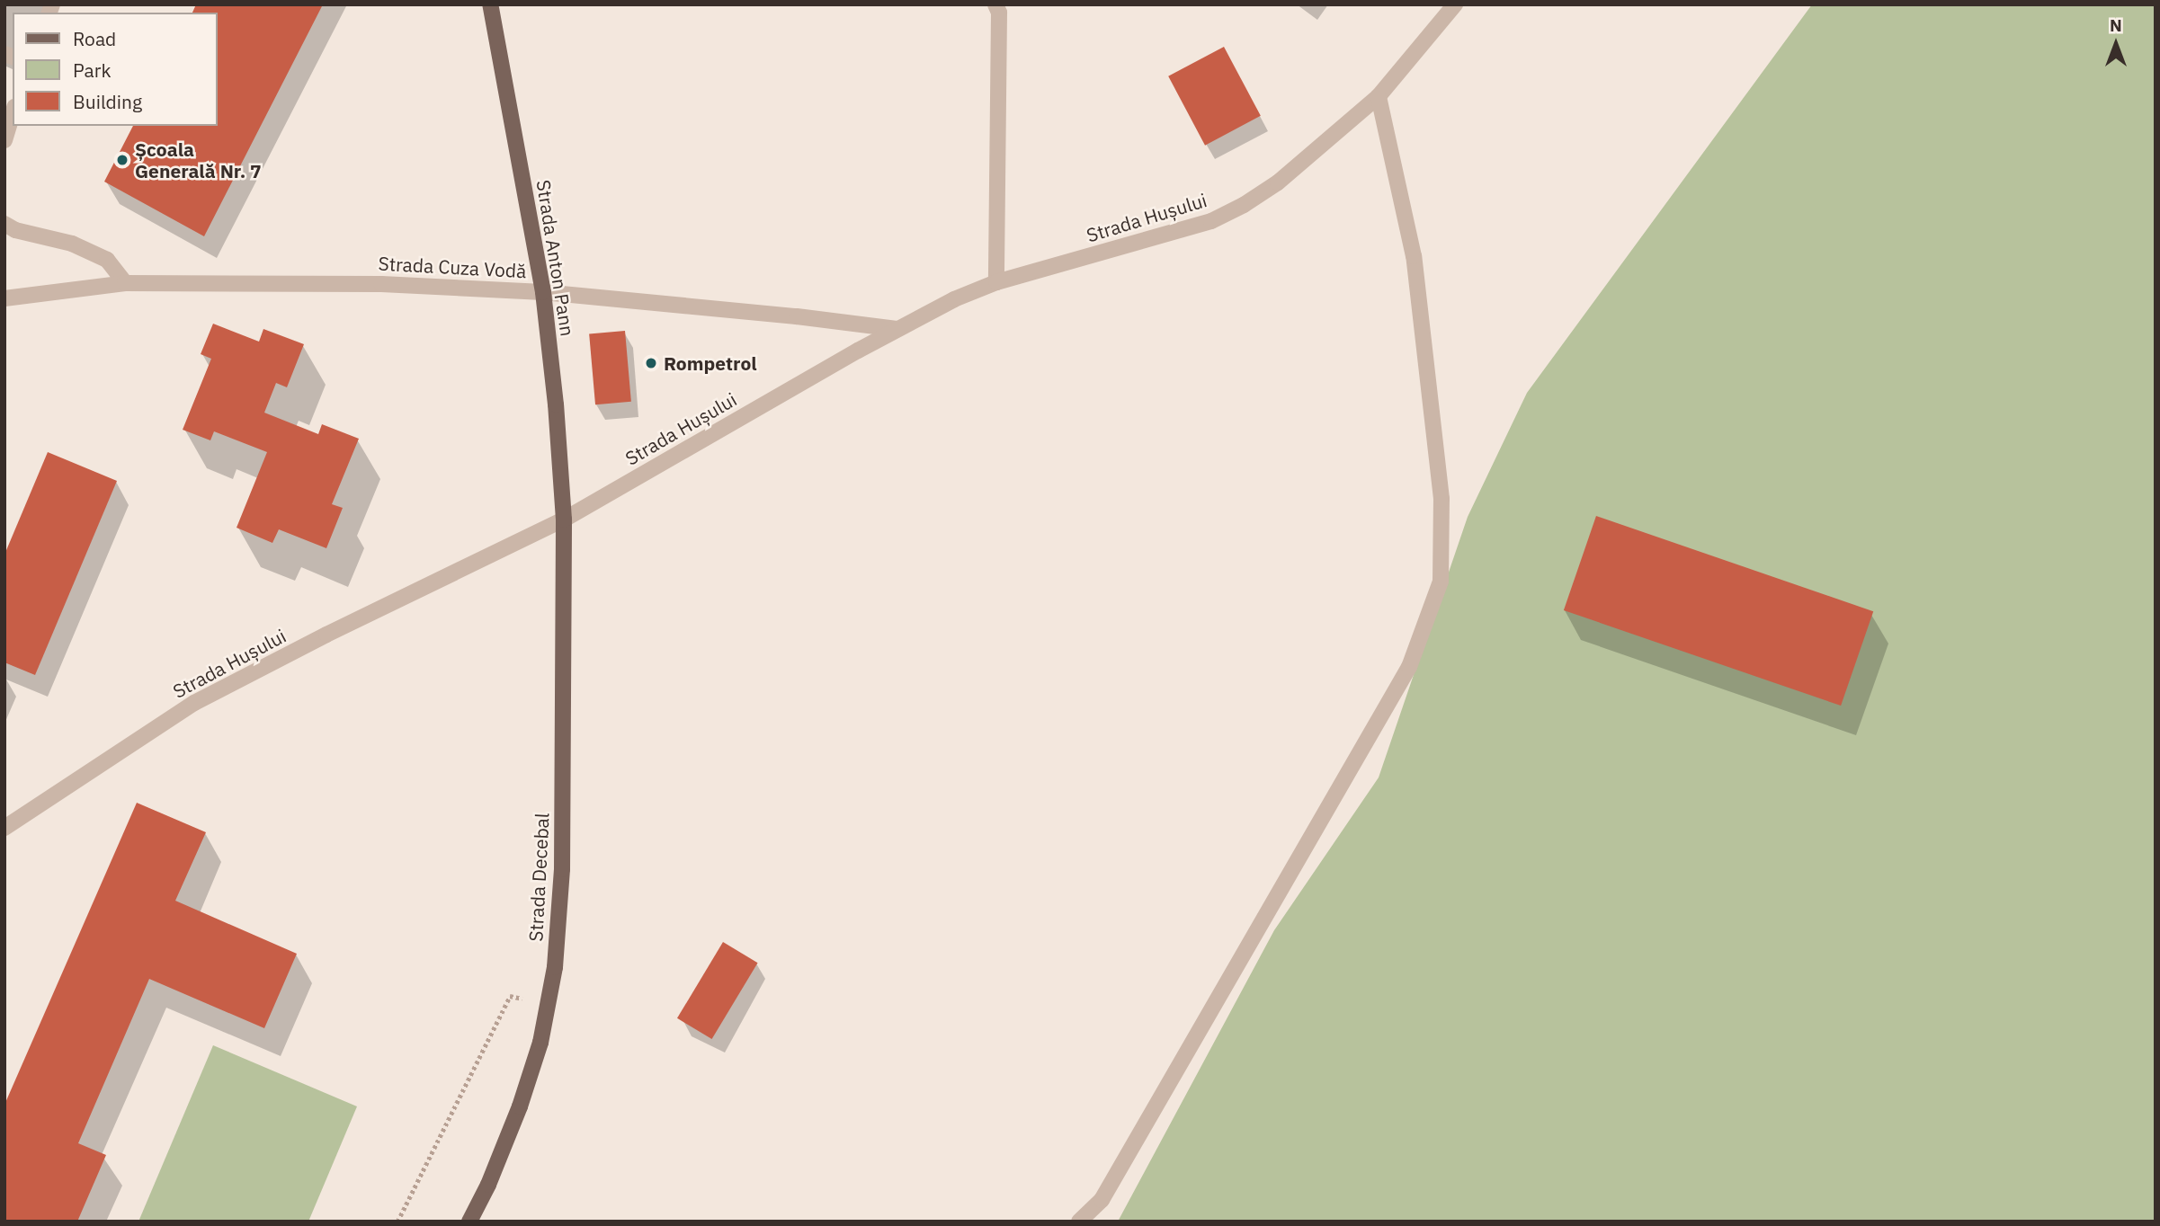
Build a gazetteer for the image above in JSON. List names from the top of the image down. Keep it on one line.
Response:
{"streets":{"main road":["Strada Anton Pann","Strada Decebal"],"street":["Strada Hușului","Strada Cuza Vodă"]},"crossings":[["Strada Hușului","Strada Anton Pann"],["Strada Hușului","Strada Cuza Vodă"],["Strada Hușului","Strada Decebal"],["Strada Anton Pann","Strada Cuza Vodă"],["Strada Anton Pann","Strada Decebal"]],"places":["Școala Generală Nr. 7","Rompetrol"],"legend":["Road","Park","Building"],"north":"top"}
